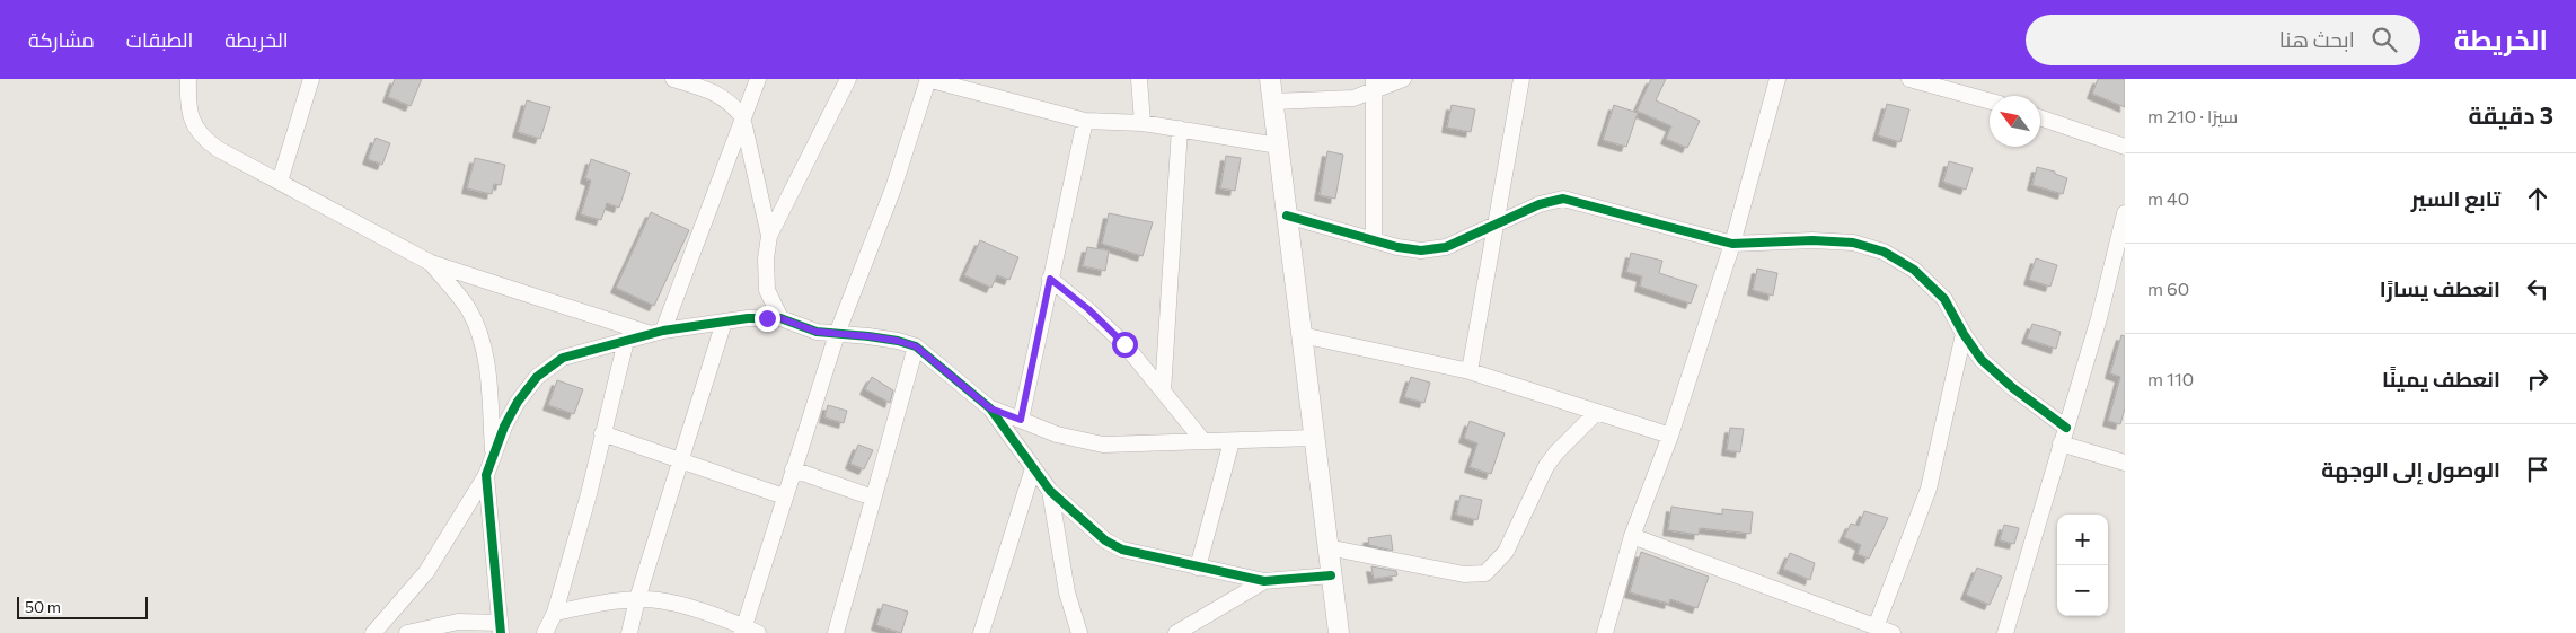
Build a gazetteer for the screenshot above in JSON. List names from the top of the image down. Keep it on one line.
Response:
{"scale_bar":"50 m","north":"top left","page":{"header":"الخريطة","search":"ابحث هنا","nav":["الخريطة","الطبقات","مشاركة"],"heading":["3 دقيقة","سيرًا · 210 m"],"list":[["تابع السير","40 m"],["انعطف يسارًا","60 m"],["انعطف يمينًا","110 m"],"الوصول إلى الوجهة"],"map_buttons":["+","−"],"scale":"50 m"}}
